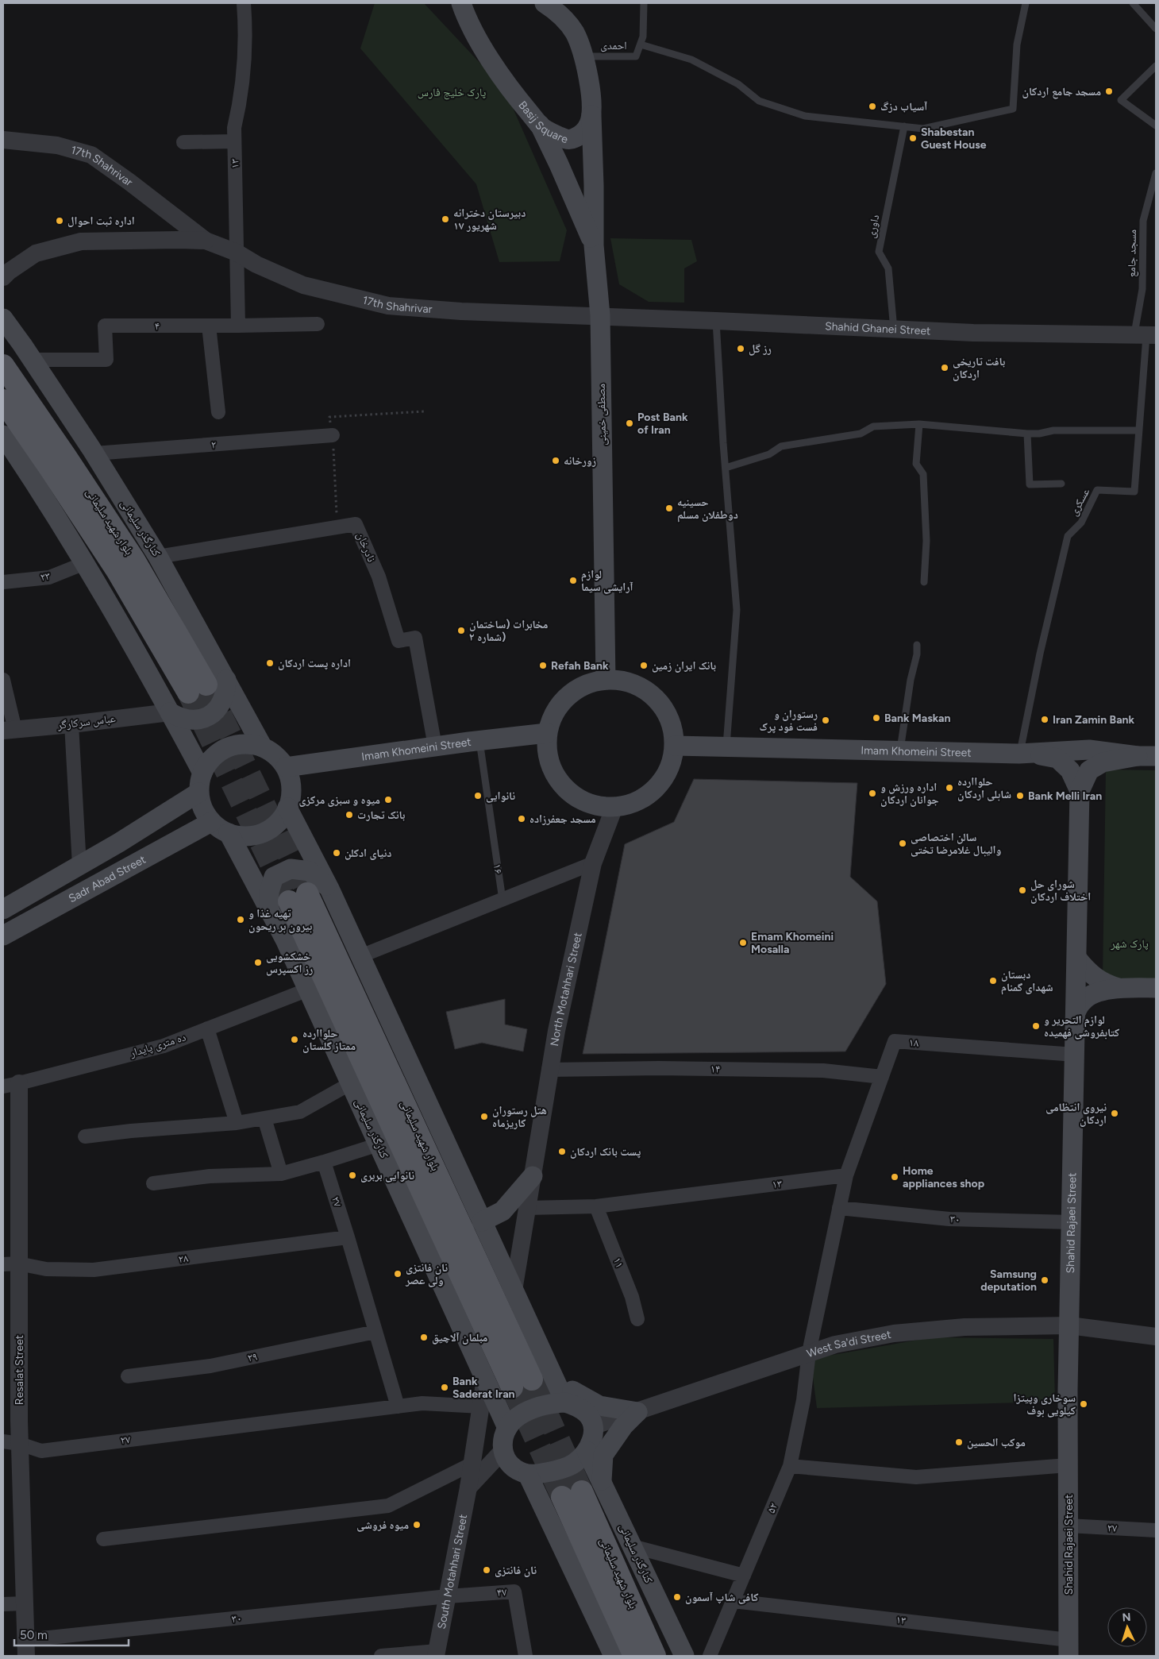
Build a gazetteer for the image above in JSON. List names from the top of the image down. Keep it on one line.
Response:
{"streets":{"main road":["Basij Square","مصطفی خمینی","بلوار شهید سلیمانی","کنارگذر سلیمانی","Imam Khomeini Street","Sadr Abad Street","Shahid Rajaei Street"],"street":["۱۳","17th Shahrivar","۴","Shahid Ghanei Street","۲","نادرخان","۲۳","عباس سرکارگر","North Motahhari Street","۱۸","ده متری پایدار","۱۴","۲۷","۳۰","۲۸","۱۱","West Sa'di Street","۲۹","Resalat Street","۵۲","South Motahhari Street","۴۷"],"lane":["احمدی","داوری","مسجد جامع","عسکری","۱۶"]},"crossings":[["Basij Square","مصطفی خمینی"],["۱۳","17th Shahrivar"],["۱۳","۴"],["۱۳","North Motahhari Street"],["۱۳","۱۸"],["۱۳","Shahid Rajaei Street"],["۱۳","۱۱"],["۱۳","۵۲"],["17th Shahrivar","Shahid Ghanei Street"],["17th Shahrivar","مصطفی خمینی"],["داوری","Shahid Ghanei Street"],["مسجد جامع","Shahid Ghanei Street"],["مسجد جامع","عسکری"],["۴","کنارگذر سلیمانی"],["Shahid Ghanei Street","مصطفی خمینی"],["Shahid Ghanei Street","عسکری"],["مصطفی خمینی","Imam Khomeini Street"],["مصطفی خمینی","North Motahhari Street"],["۲","کنارگذر سلیمانی"],["عسکری","Imam Khomeini Street"],["بلوار شهید سلیمانی","کنارگذر سلیمانی"],["کنارگذر سلیمانی","نادرخان"],["کنارگذر سلیمانی","Imam Khomeini Street"],["کنارگذر سلیمانی","Sadr Abad Street"],["کنارگذر سلیمانی","ده متری پایدار"],["کنارگذر سلیمانی","West Sa'di Street"],["کنارگذر سلیمانی","South Motahhari Street"],["نادرخان","Imam Khomeini Street"],["Imam Khomeini Street","۱۶"],["Imam Khomeini Street","Sadr Abad Street"],["Imam Khomeini Street","North Motahhari Street"],["North Motahhari Street","۱۴"],["۱۸","۱۴"],["۱۸","Shahid Rajaei Street"],["ده متری پایدار","Resalat Street"],["۲۷","Shahid Rajaei Street"],["۲۷","۲۸"],["۲۷","۲۹"],["۲۷","Resalat Street"],["۲۷","South Motahhari Street"],["۳۰","Shahid Rajaei Street"],["۳۰","Resalat Street"],["۳۰","South Motahhari Street"],["۳۰","۴۷"],["Shahid Rajaei Street","West Sa'di Street"],["۲۸","Resalat Street"],["West Sa'di Street","۵۲"],["South Motahhari Street","۴۷"]],"parks":["پارک خلیج فارس","پارک شهر"],"places":["مسجد جامع اردکان","آسیاب دزگ","Shabestan Guest House","دبیرستان دخترانه ۱۷ شهریور","اداره ثبت احوال","رز گل","بافت تاریخی اردکان","Post Bank of Iran","زورخانه","حسینیه دوطفلان مسلم","لوازم آرایشی سیما","مخابرات (ساختمان شماره ۲)","اداره پست اردکان","Refah Bank","بانک ایران زمین","Bank Maskan","Iran Zamin Bank","رستوران و فست فود پرک","حلواارده شابلی اردکان","اداره ورزش و جوانان اردکان","نانوایی","Bank Melli Iran","میوه و سبزی مرکزی","بانک تجارت","مسجد جعفرزاده","سالن اختصاصی والیبال غلامرضا تختی","دنیای ادکلن","شورای حل اختلاف اردکان","تهیه غذا و بیرون بر ریحون","Emam Khomeini Mosalla","خشکشویی رز اکسپرس","دبستان شهدای گمنام","لوازم التحریر و کتابفروشی فهمیده","حلواارده ممتاز گلستان","نیروی انتظامی اردکان","هتل رستوران کاریزماه","پست بانک اردکان","نانوایی بربری","Home appliances shop","نان فانتزی ولی عصر","Samsung deputation","مبلمان آلاچیق","Bank Saderat Iran","سوخاری وپیتزا کیلویی بوف","موکب الحسین","میوه فروشی","نان فانتزی","کافی شاپ آسمون"],"scale_bar":"50 m","north":"top"}
